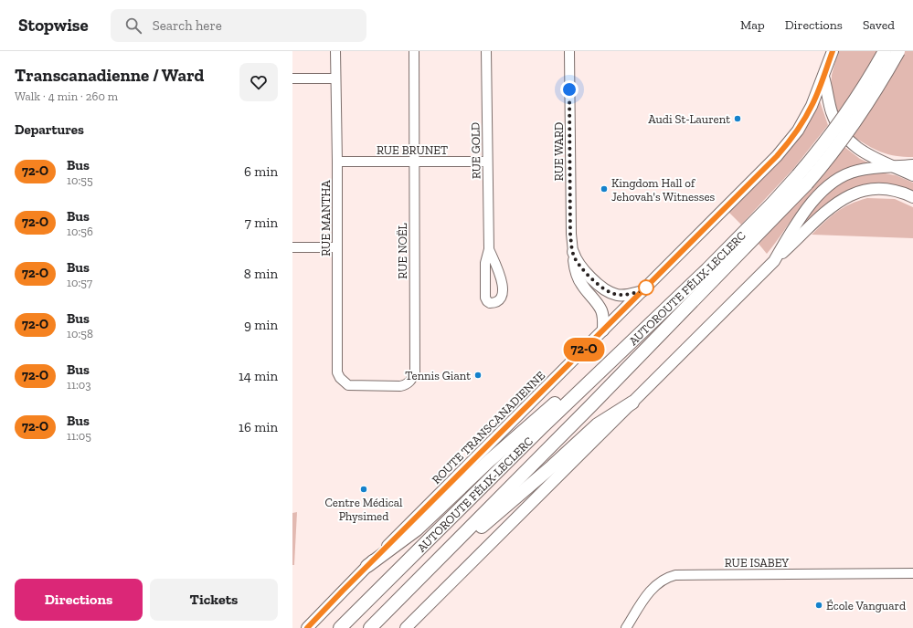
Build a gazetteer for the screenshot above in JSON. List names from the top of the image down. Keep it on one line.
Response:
{"streets":{"highway":["AUTOROUTE FÉLIX-LECLERC"],"main road":["ROUTE TRANSCANADIENNE"],"street":["RUE BRUNET","RUE GOLD","RUE WARD","RUE MANTHA","RUE NOËL","RUE ISABEY"]},"crossings":[["RUE BRUNET","RUE GOLD"],["RUE BRUNET","RUE MANTHA"],["RUE BRUNET","RUE NOËL"],["RUE MANTHA","RUE NOËL"]],"places":["Audi St-Laurent","Kingdom Hall of Jehovah's Witnesses","Tennis Giant","Centre Médical Physimed","École Vanguard"],"lines":["bus line 72-O"],"page":{"header":"Stopwise","search":"Search here","nav":["Map","Directions","Saved"],"heading":[["Transcanadienne / Ward","Walk · 4 min · 260 m"],"Departures"],"on_map":"72-O","list":[{"mark":"72-O","name":"Bus","note":"10:55","value":"6 min"},{"mark":"72-O","name":"Bus","note":"10:56","value":"7 min"},{"mark":"72-O","name":"Bus","note":"10:57","value":"8 min"},{"mark":"72-O","name":"Bus","note":"10:58","value":"9 min"},{"mark":"72-O","name":"Bus","note":"11:03","value":"14 min"},{"mark":"72-O","name":"Bus","note":"11:05","value":"16 min"}],"buttons":["Directions","Tickets"]}}
